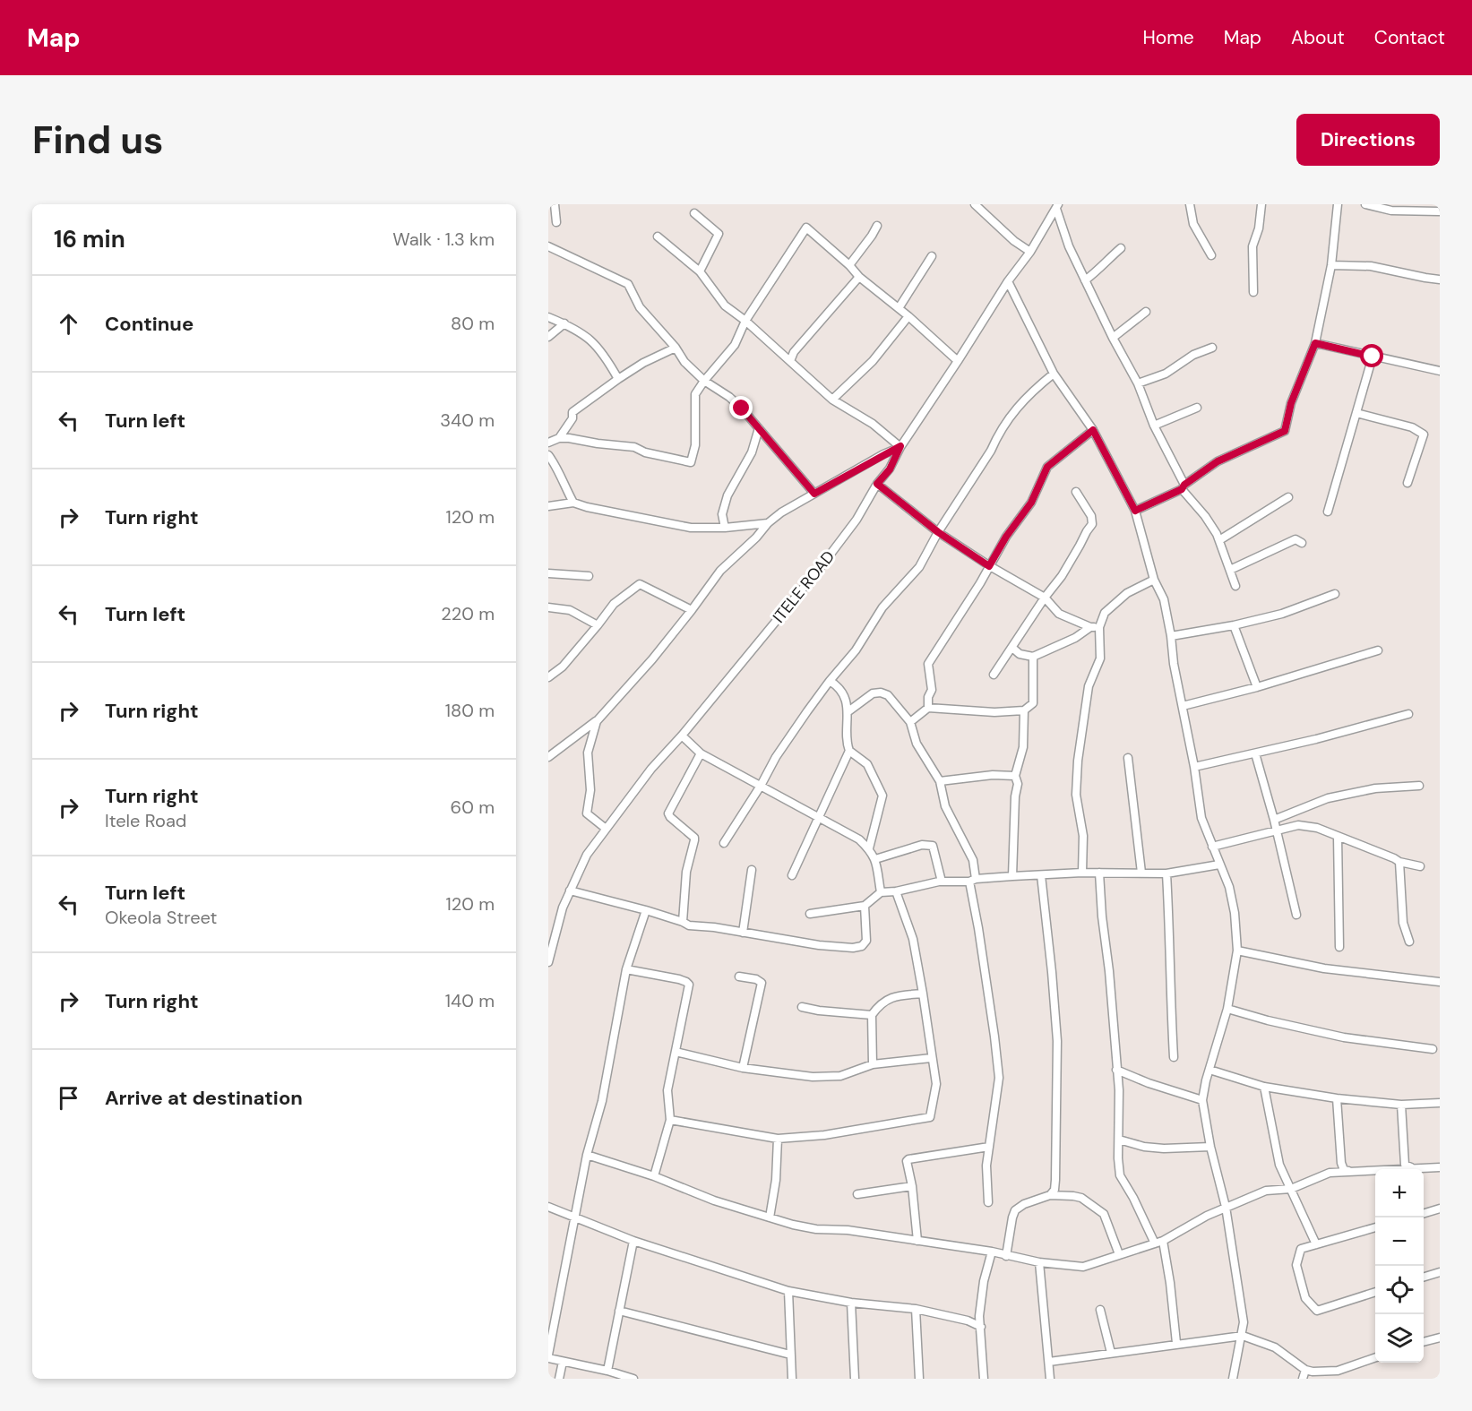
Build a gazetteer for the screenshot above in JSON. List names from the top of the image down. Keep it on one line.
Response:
{"streets":{"street":["ITELE ROAD"]},"page":{"header":"Map","nav":["Home","Map","About","Contact"],"buttons":"Directions","title":"Find us","heading":["16 min","Walk · 1.3 km"],"list":[["Continue","80 m"],["Turn left","340 m"],["Turn right","120 m"],["Turn left","220 m"],["Turn right","180 m"],["Turn right","Itele Road","60 m"],["Turn left","Okeola Street","120 m"],["Turn right","140 m"],"Arrive at destination"],"map_buttons":["+","−"]}}
